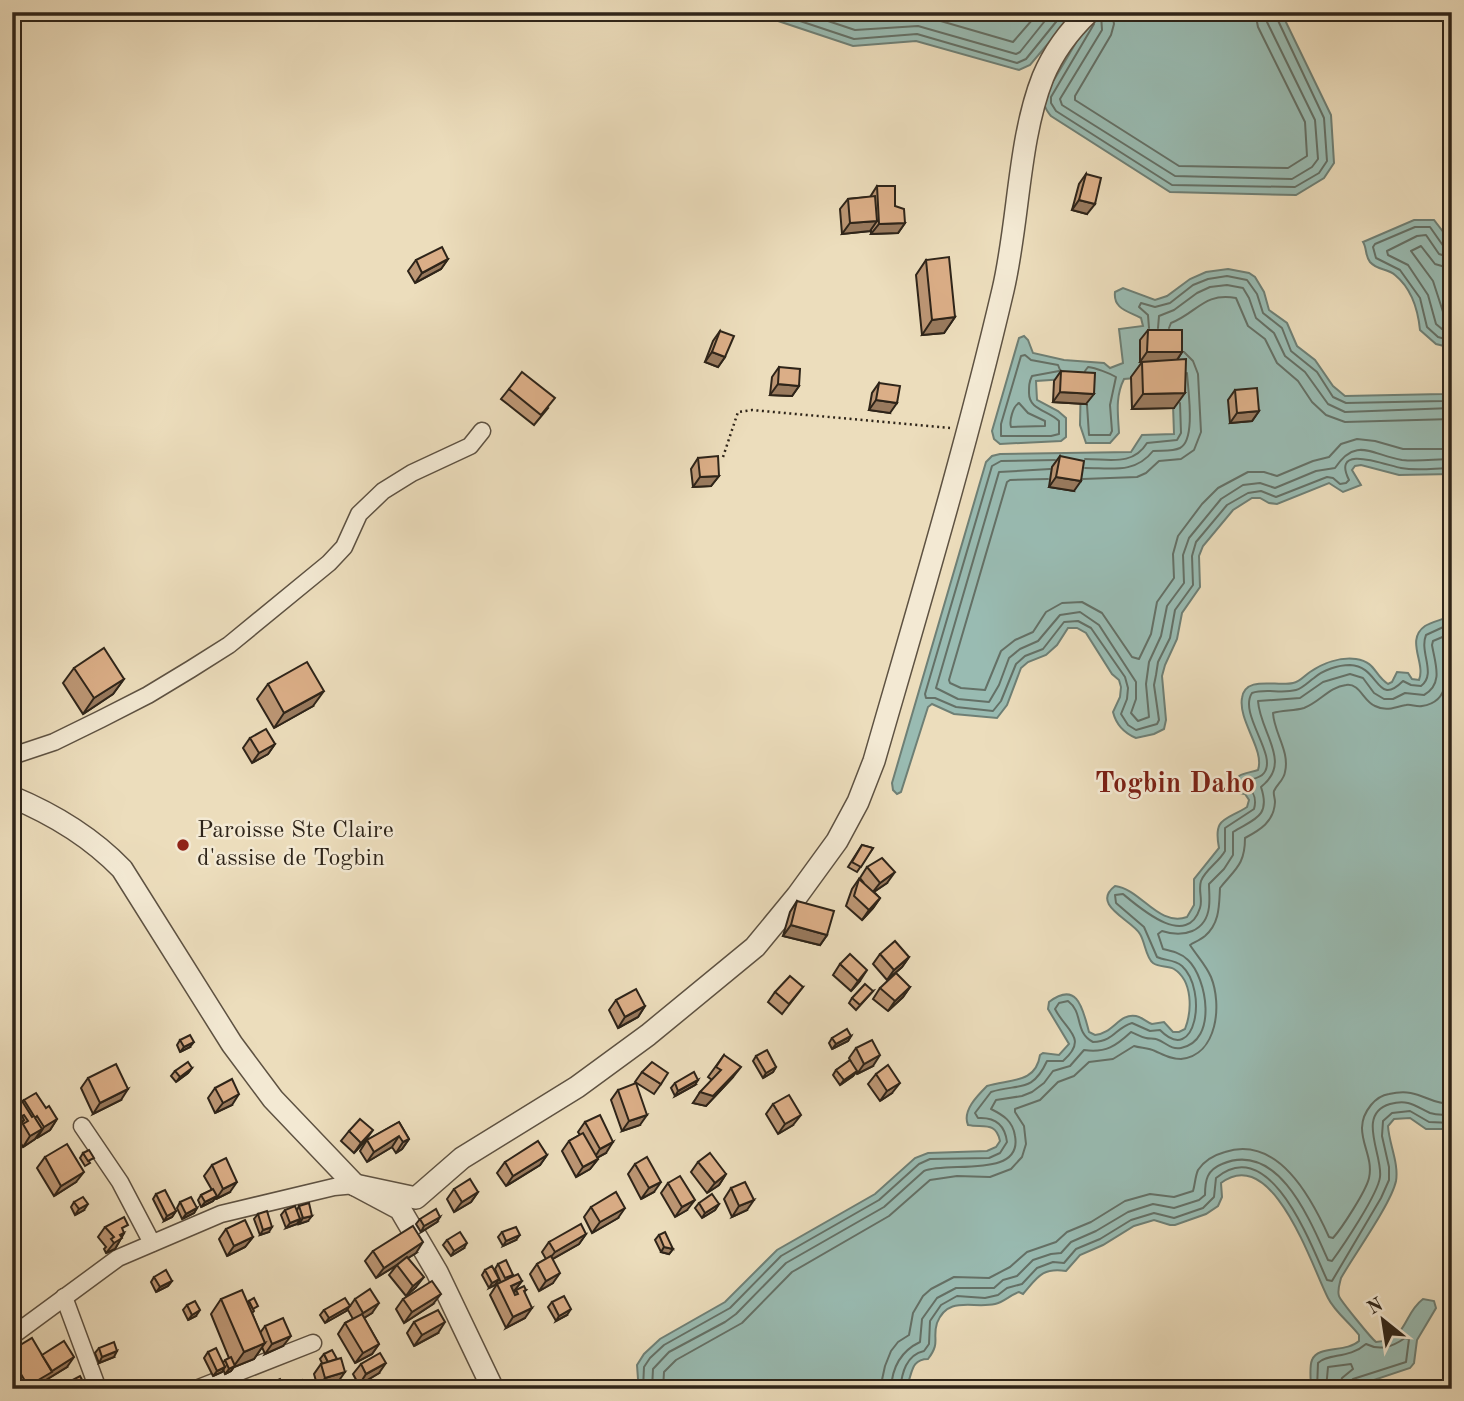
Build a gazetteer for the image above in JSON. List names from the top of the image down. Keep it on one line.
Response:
{"districts":["Togbin Daho"],"places":["Paroisse Ste Claire d'assise de Togbin"],"north":"top left"}
